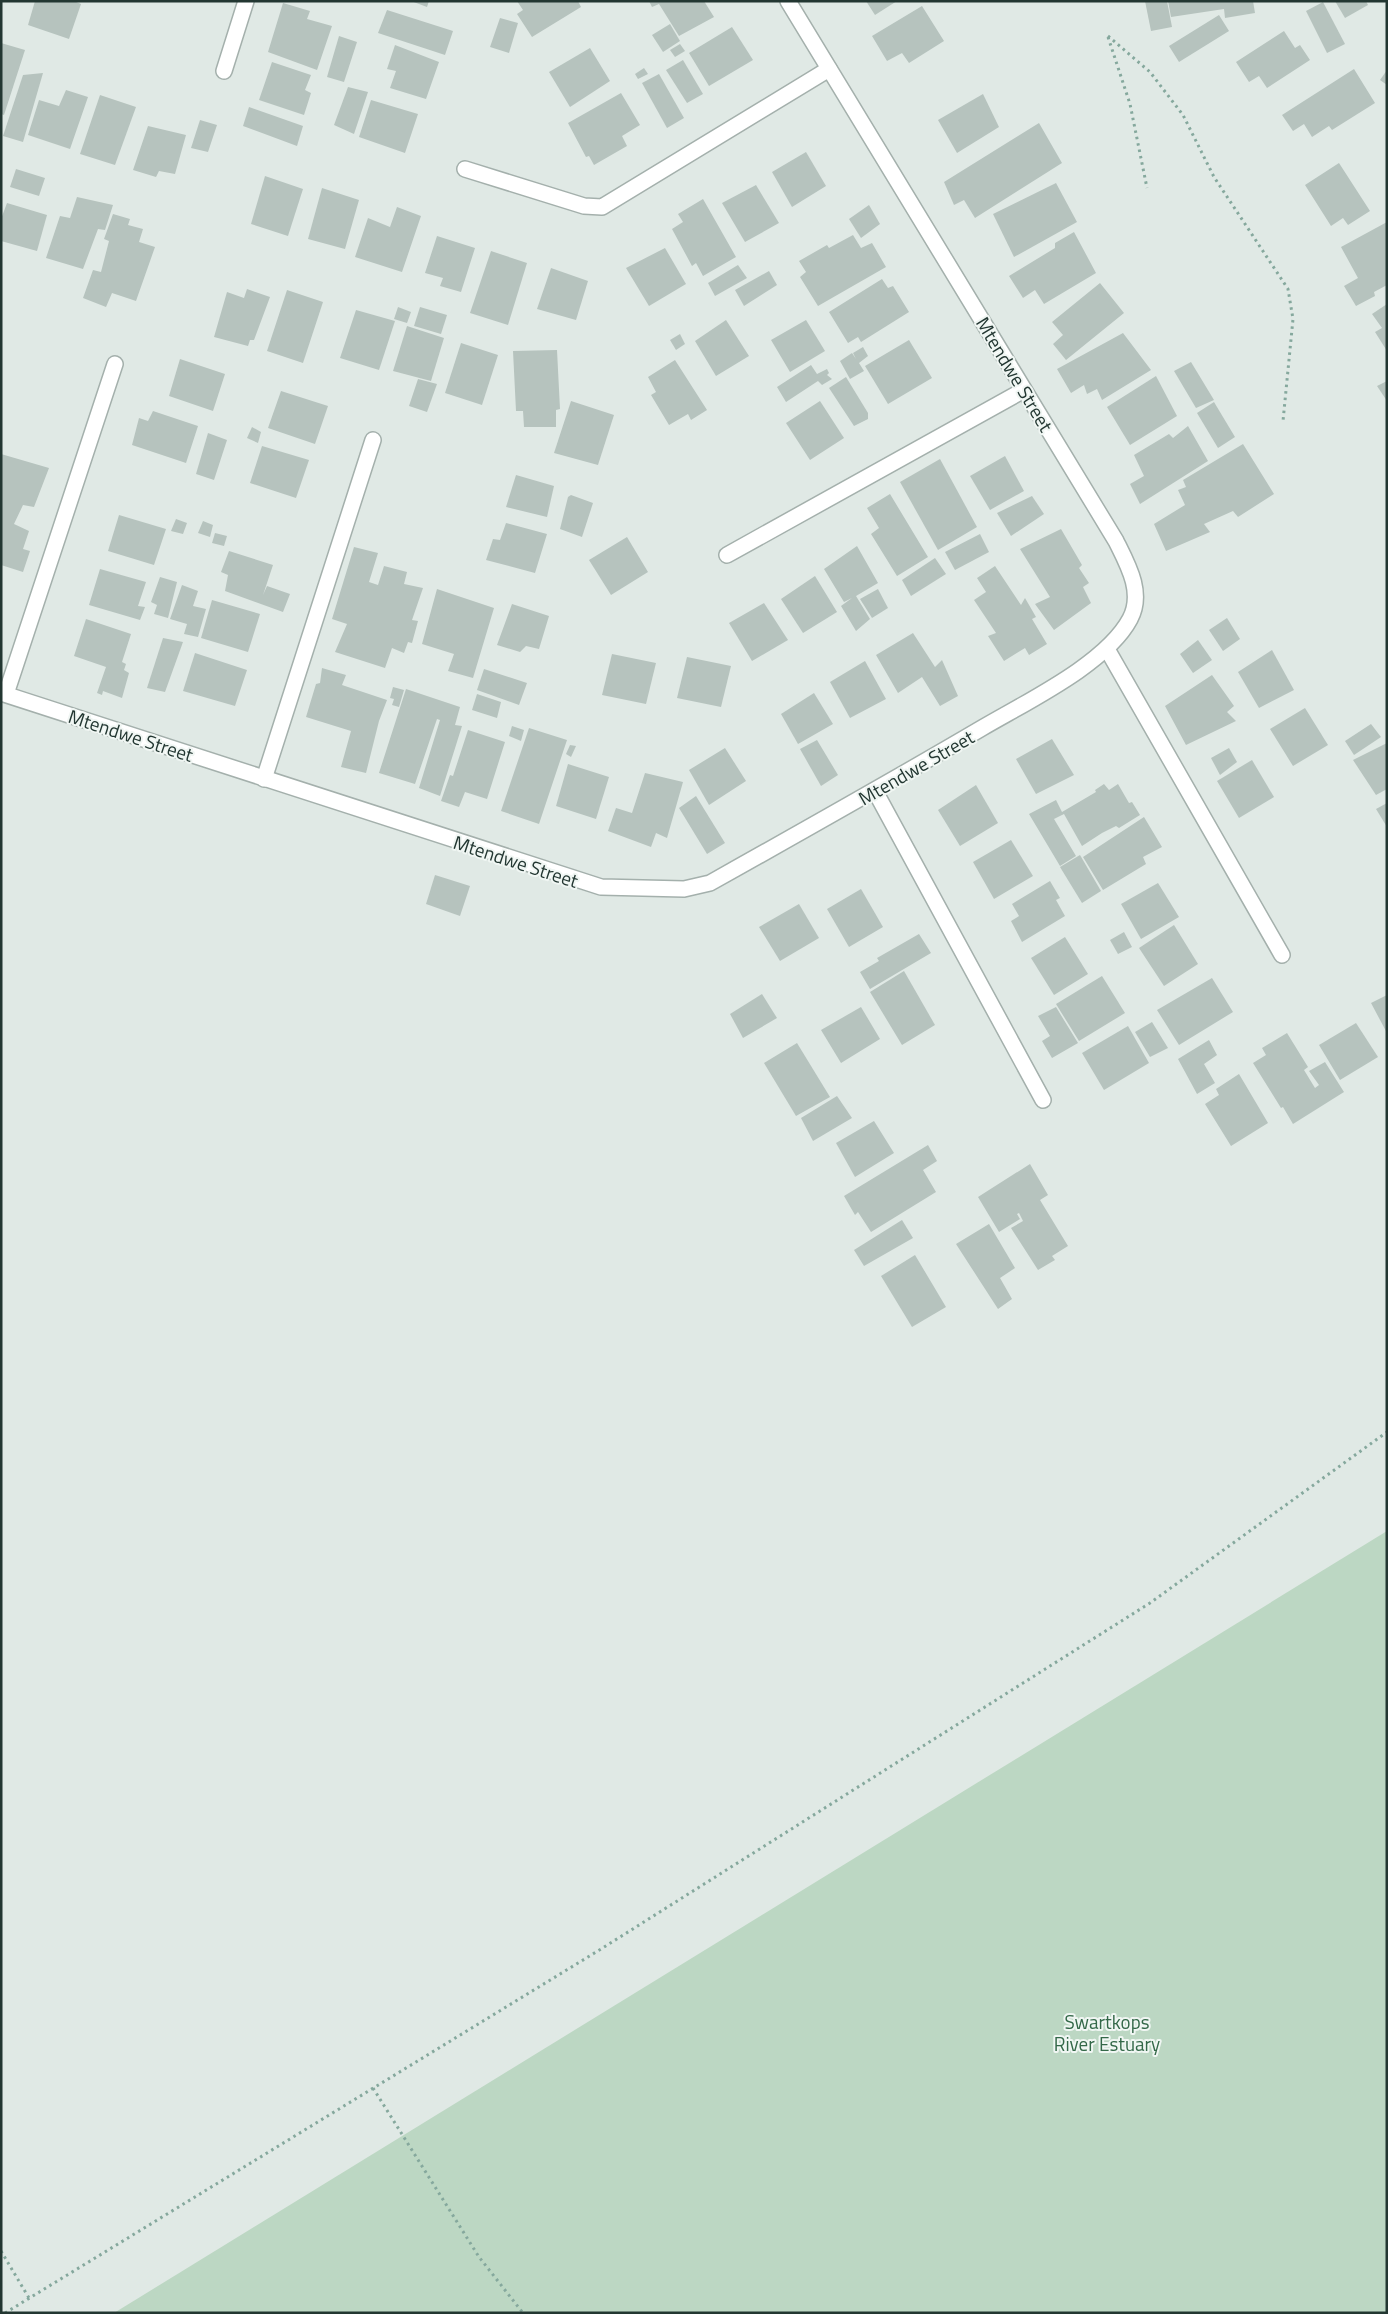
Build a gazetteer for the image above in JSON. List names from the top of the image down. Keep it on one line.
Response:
{"streets":{"street":["Mtendwe Street"]},"parks":["Swartkops River Estuary"]}
